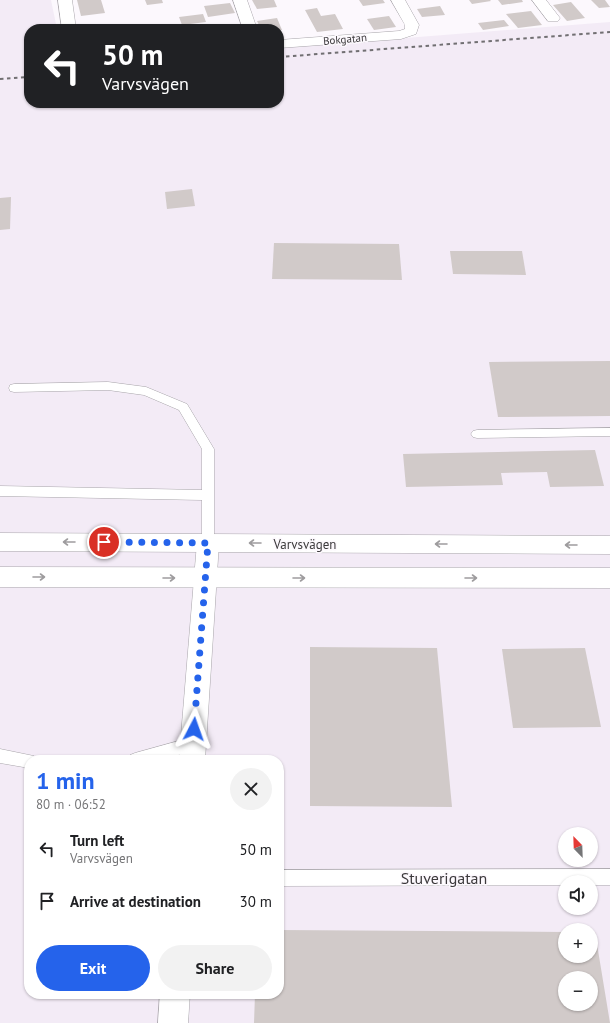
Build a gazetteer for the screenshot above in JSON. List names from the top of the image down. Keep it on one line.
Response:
{"streets":{"main road":["Bokgatan","Varvsvägen"],"lane":["Stuverigatan"]},"north":"top left","page":{"turn":["50 m","Varvsvägen"],"heading":["1 min","80 m · 06:52"],"list":[{"name":"Turn left","note":"Varvsvägen","value":"50 m"},{"name":"Arrive at destination","value":"30 m"}],"map_buttons":["+","−"],"buttons":["Exit","Share"]}}
